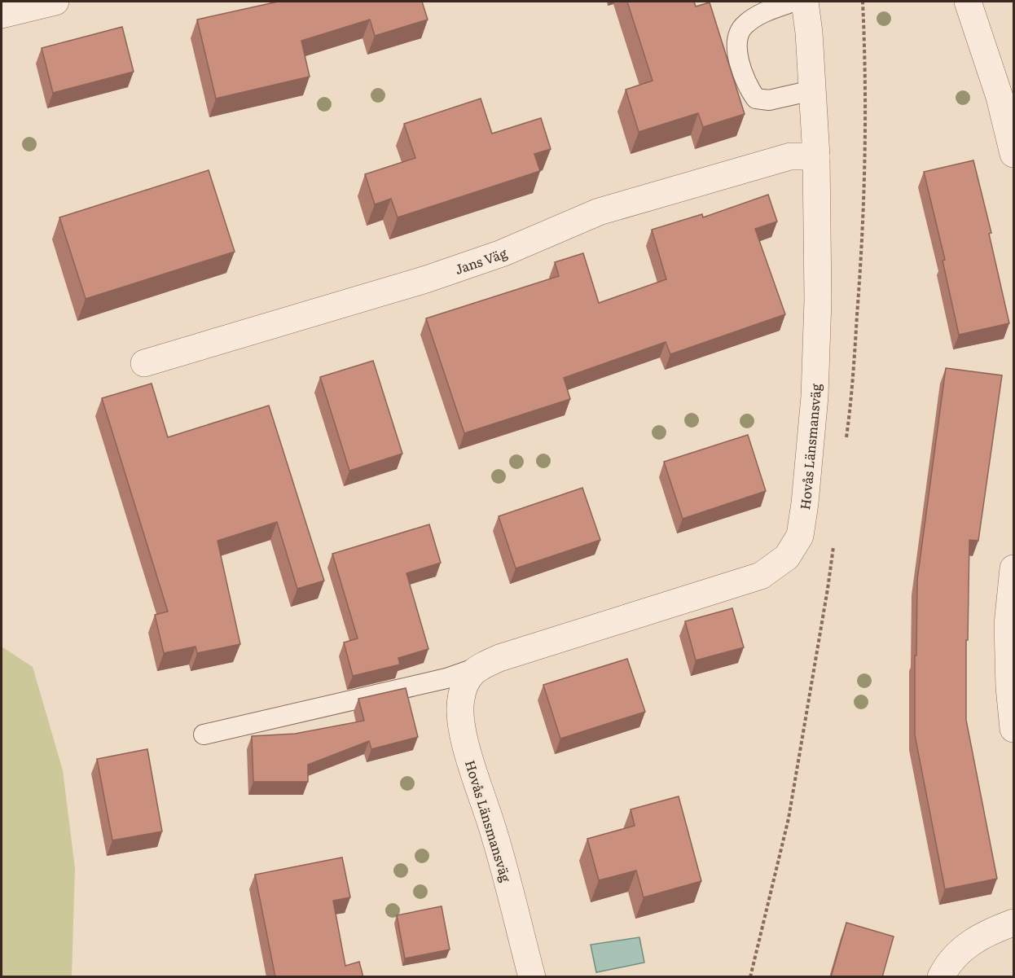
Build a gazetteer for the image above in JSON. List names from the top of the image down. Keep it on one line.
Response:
{"streets":{"street":["Jans Väg","Hovås Länsmansväg"]},"crossings":[["Jans Väg","Hovås Länsmansväg"]]}
